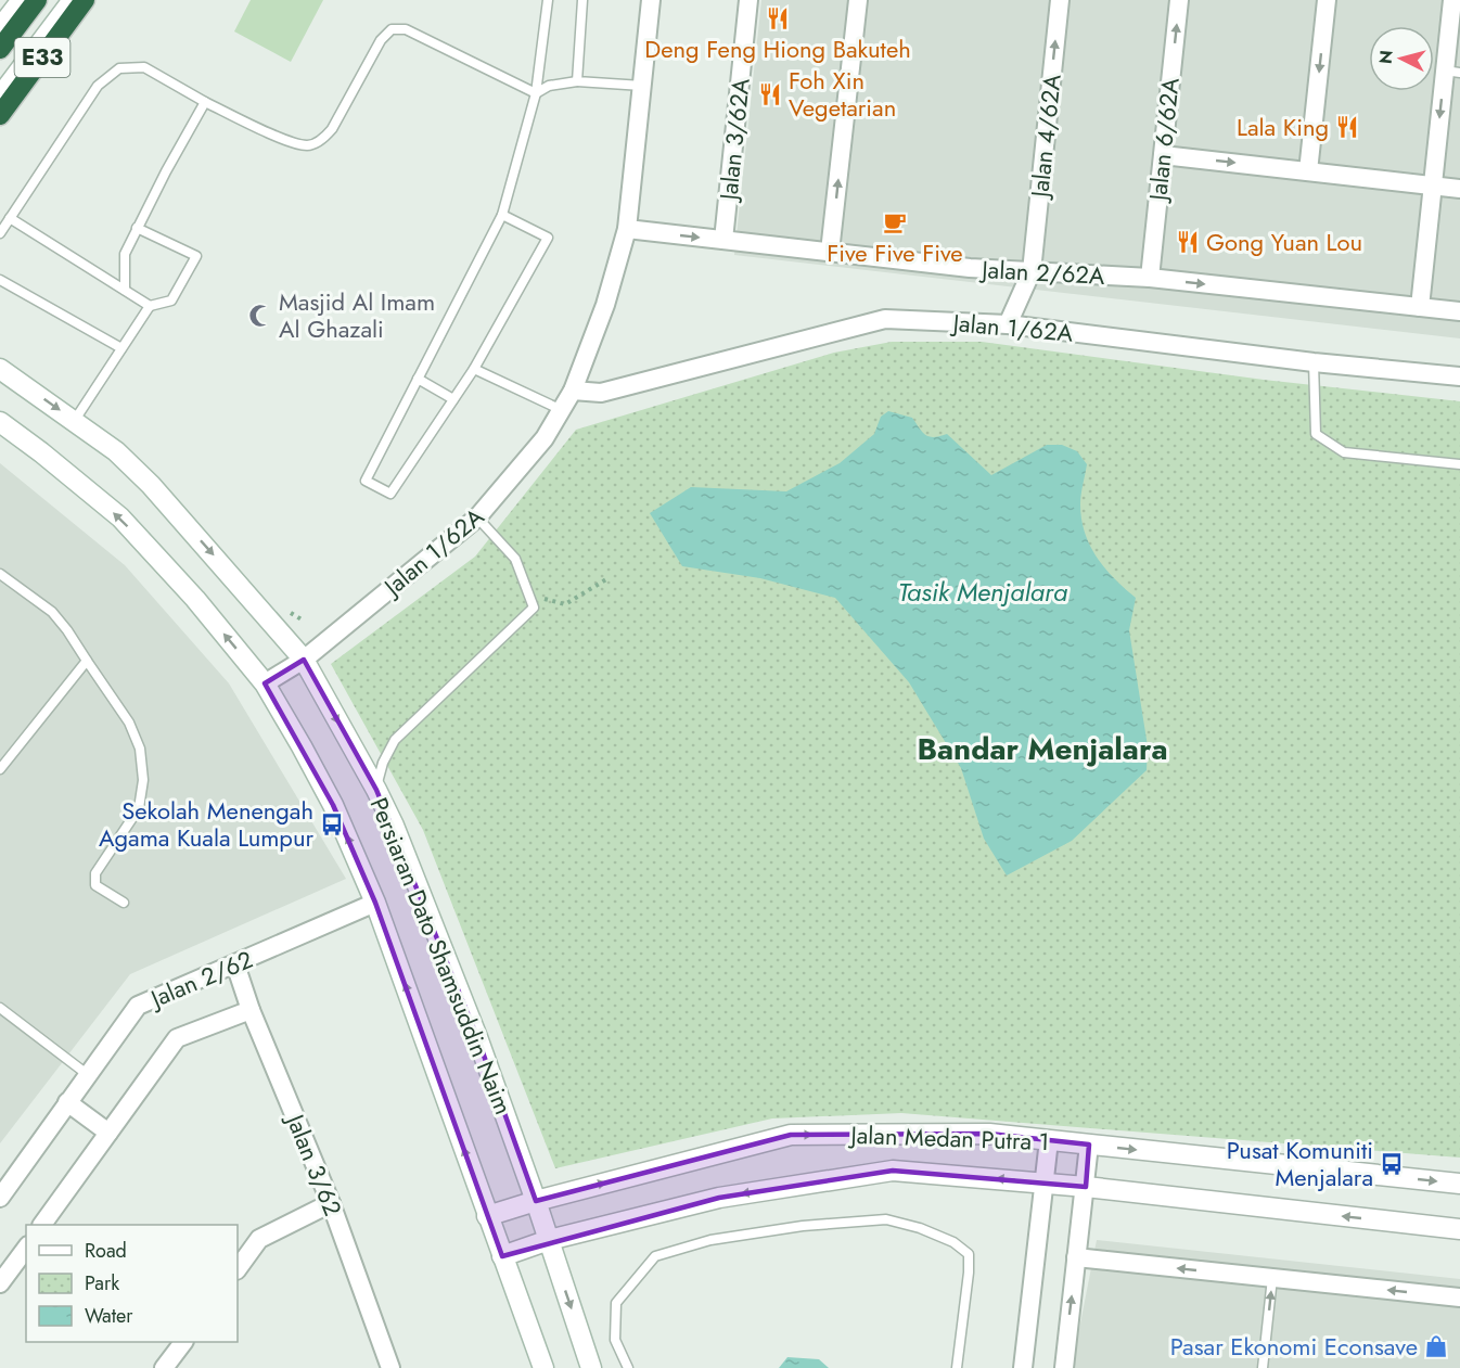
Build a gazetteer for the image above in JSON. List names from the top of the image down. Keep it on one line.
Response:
{"streets":{"highway":["E33"],"main road":["Persiaran Dato Shamsuddin Naim","Jalan Medan Putra 1"],"street":["Jalan 4/62A","Jalan 3/62A","Jalan 6/62A","Jalan 2/62A","Jalan 1/62A","Jalan 2/62","Jalan 3/62"]},"crossings":[["Jalan 4/62A","Jalan 2/62A"],["Jalan 4/62A","Jalan 1/62A"],["Jalan 3/62A","Jalan 2/62A"],["Jalan 6/62A","Jalan 2/62A"],["Jalan 2/62A","Jalan 1/62A"],["Jalan 1/62A","Persiaran Dato Shamsuddin Naim"],["Persiaran Dato Shamsuddin Naim","Jalan 2/62"],["Persiaran Dato Shamsuddin Naim","Jalan Medan Putra 1"],["Jalan 2/62","Jalan 3/62"]],"one_way":["Jalan 4/62A"],"districts":["Bandar Menjalara"],"water":["Tasik Menjalara"],"places":{"restaurant":["Deng Feng Hiong Bakuteh","Foh Xin Vegetarian","Lala King","Gong Yuan Lou"],"cafe":["Five Five Five"],"mosque":["Masjid Al Imam Al Ghazali"],"bus stop":["Sekolah Menengah Agama Kuala Lumpur","Pusat Komuniti Menjalara"],"shop":["Pasar Ekonomi Econsave"]},"legend":["Road","Park","Water"],"north":"left"}
